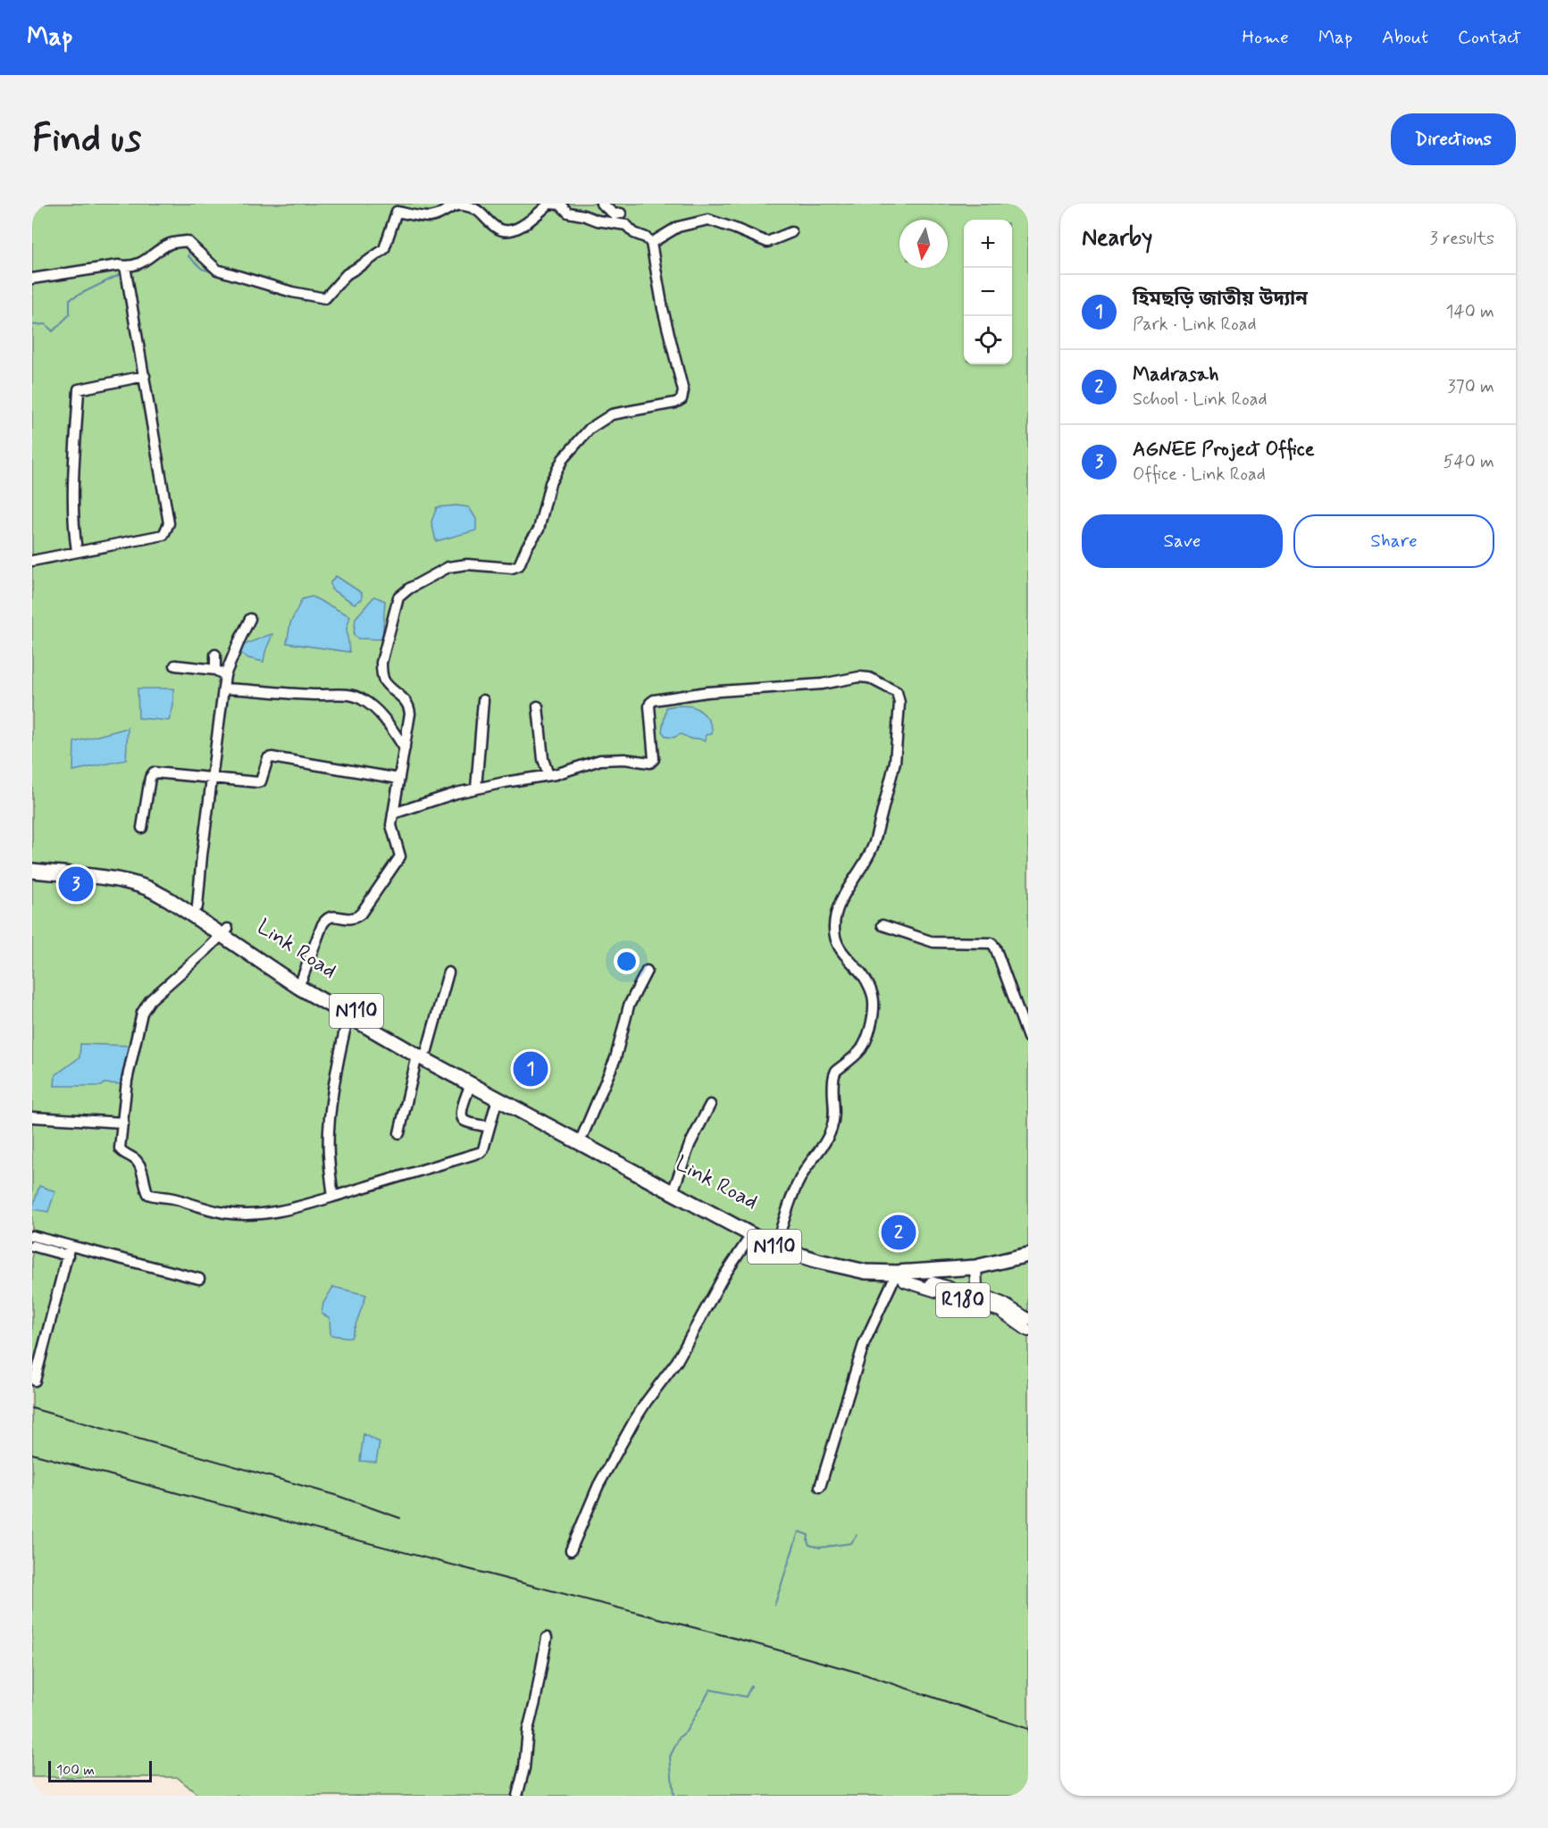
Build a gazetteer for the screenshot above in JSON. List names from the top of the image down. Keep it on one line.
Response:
{"streets":{"highway":["Link Road","N110"],"main road":["R180"]},"crossings":[["Link Road","N110"],["Link Road","R180"],["N110","R180"]],"scale_bar":"100 m","north":"bottom","page":{"header":"Map","nav":["Home","Map","About","Contact"],"buttons":["Directions",["Save","Share"]],"title":"Find us","heading":["Nearby","3 results"],"map_buttons":["+","−"],"list":[{"mark":"1","name":"হিমছড়ি জাতীয় উদ্যান","note":"Park · Link Road","value":"140 m"},{"mark":"2","name":"Madrasah","note":"School · Link Road","value":"370 m"},{"mark":"3","name":"AGNEE Project Office","note":"Office · Link Road","value":"540 m"}],"pins":["3","1","2"],"scale":"100 m"}}
